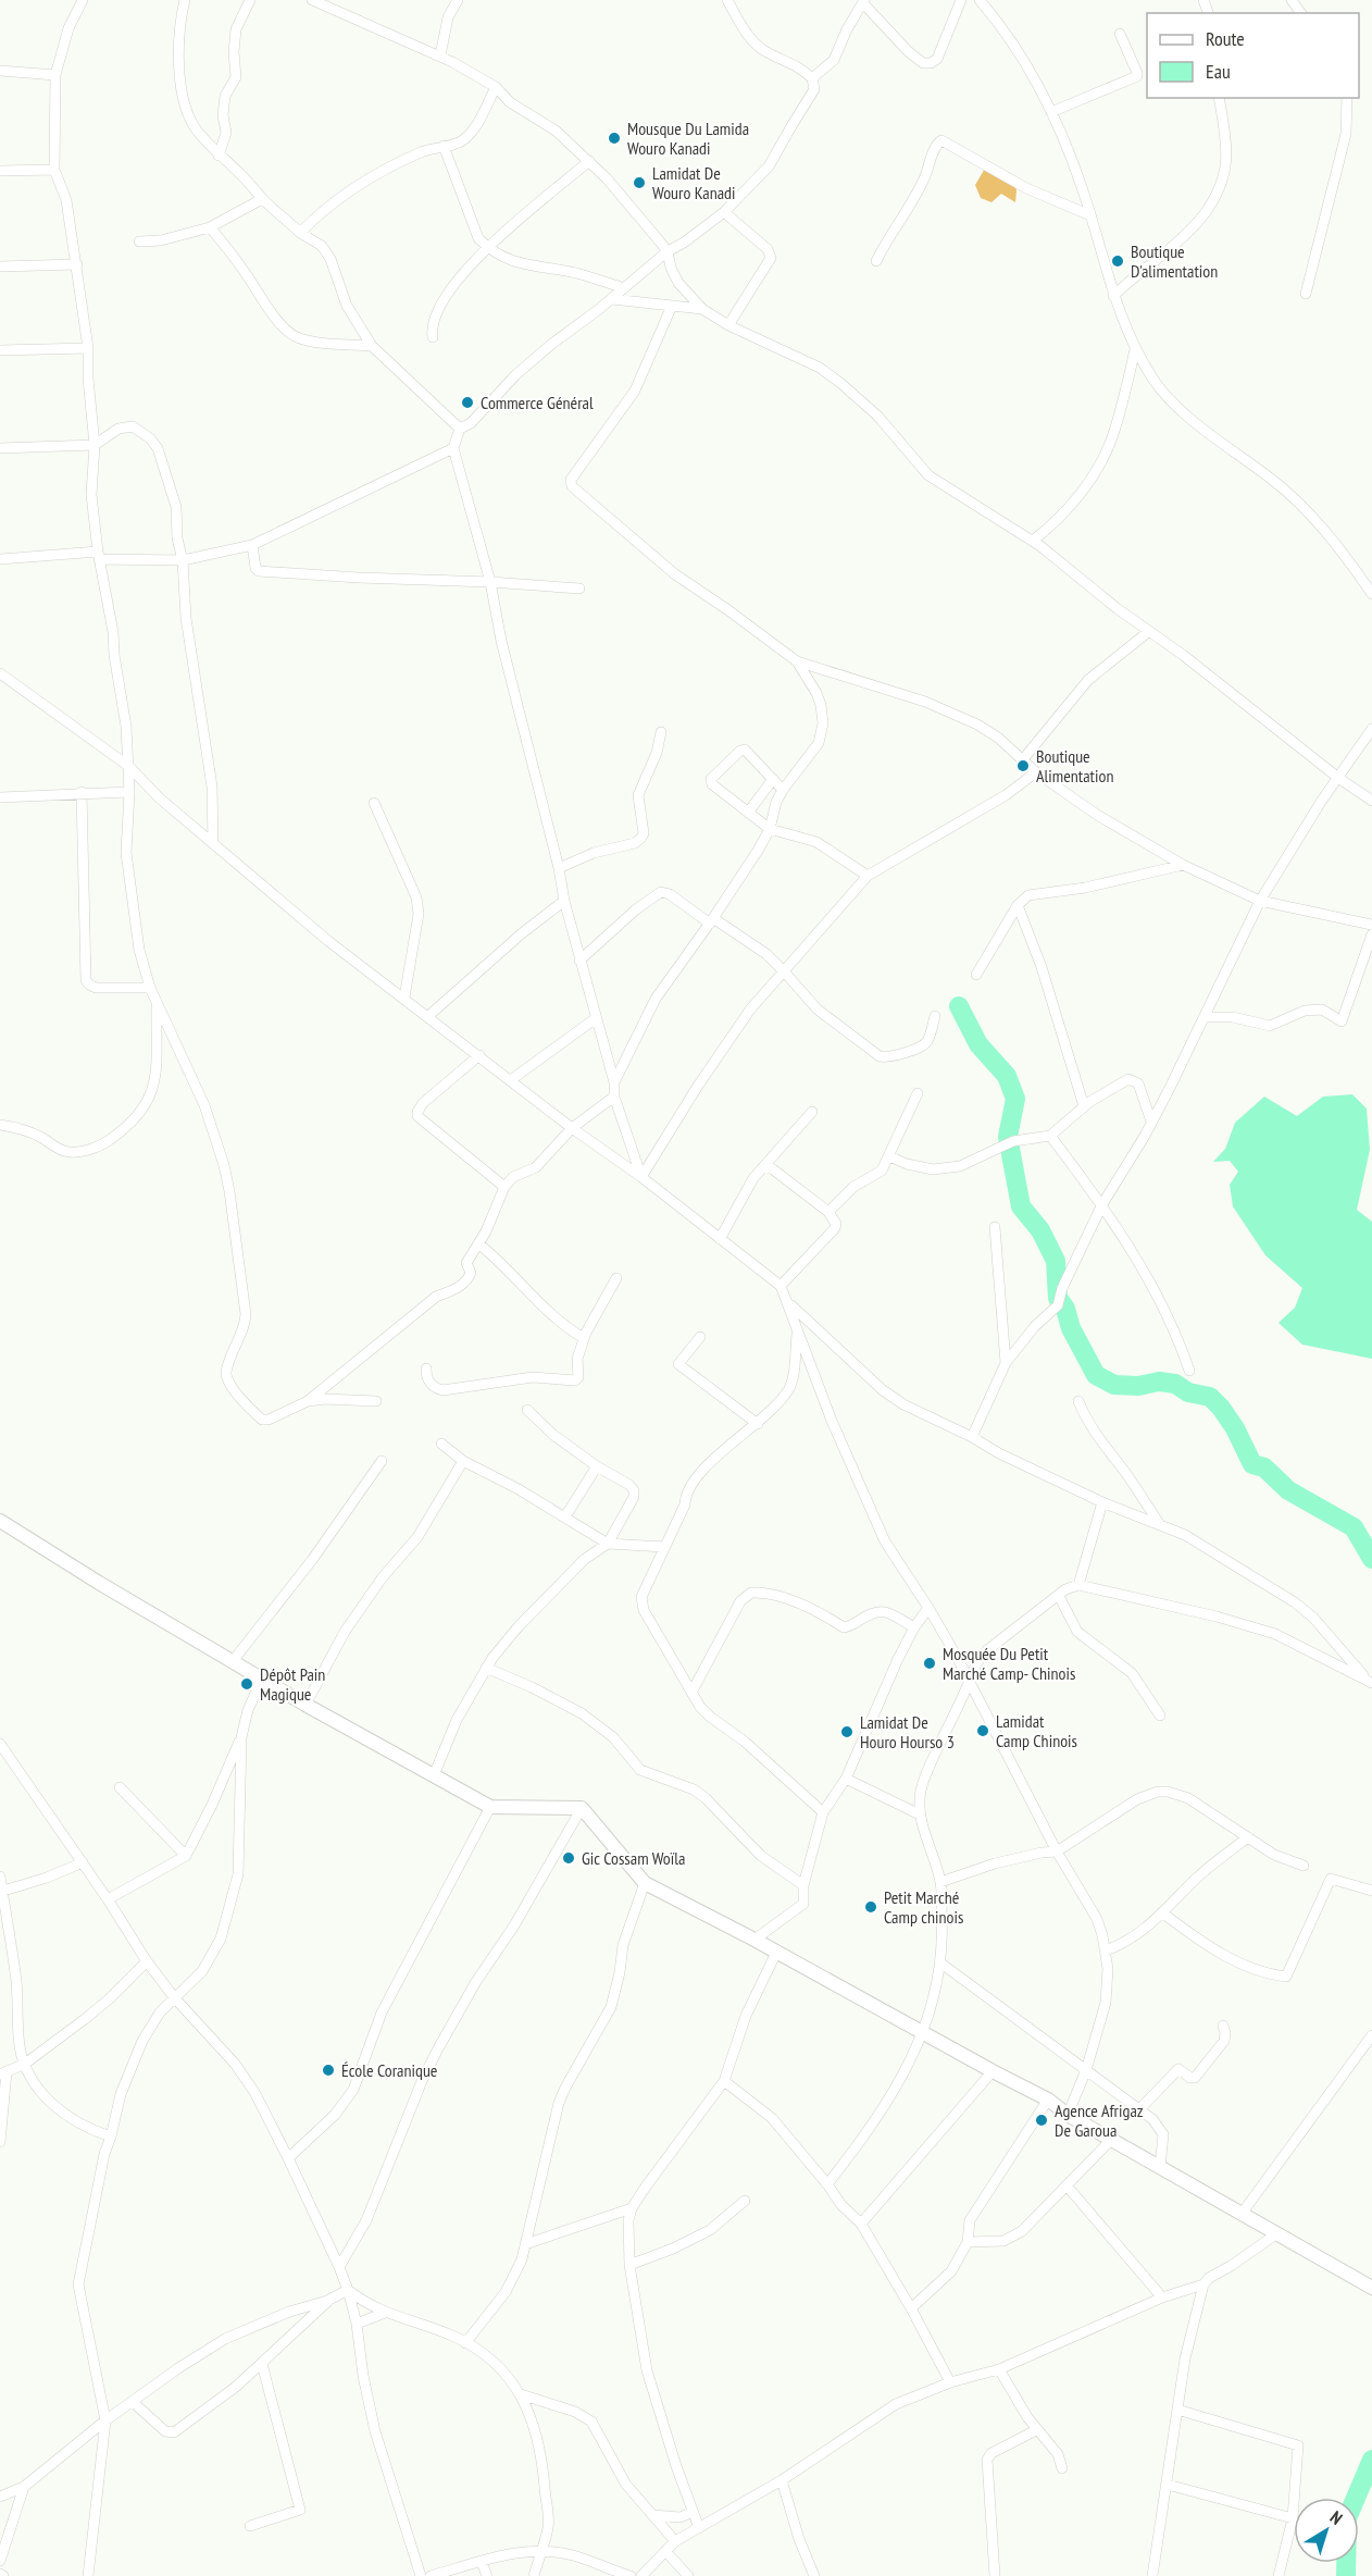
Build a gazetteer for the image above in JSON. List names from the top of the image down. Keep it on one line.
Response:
{"places":["Mousque Du Lamida Wouro Kanadi","Lamidat De Wouro Kanadi","Boutique D'alimentation","Commerce Général","Boutique Alimentation","Mosquée Du Petit Marché Camp- Chinois","Dépôt Pain Magique","Lamidat Camp Chinois","Lamidat De Houro Hourso 3","Gic Cossam Woïla","Petit Marché Camp chinois","École Coranique","Agence Afrigaz De Garoua"],"legend":["Route","Eau"],"north":"top right"}
